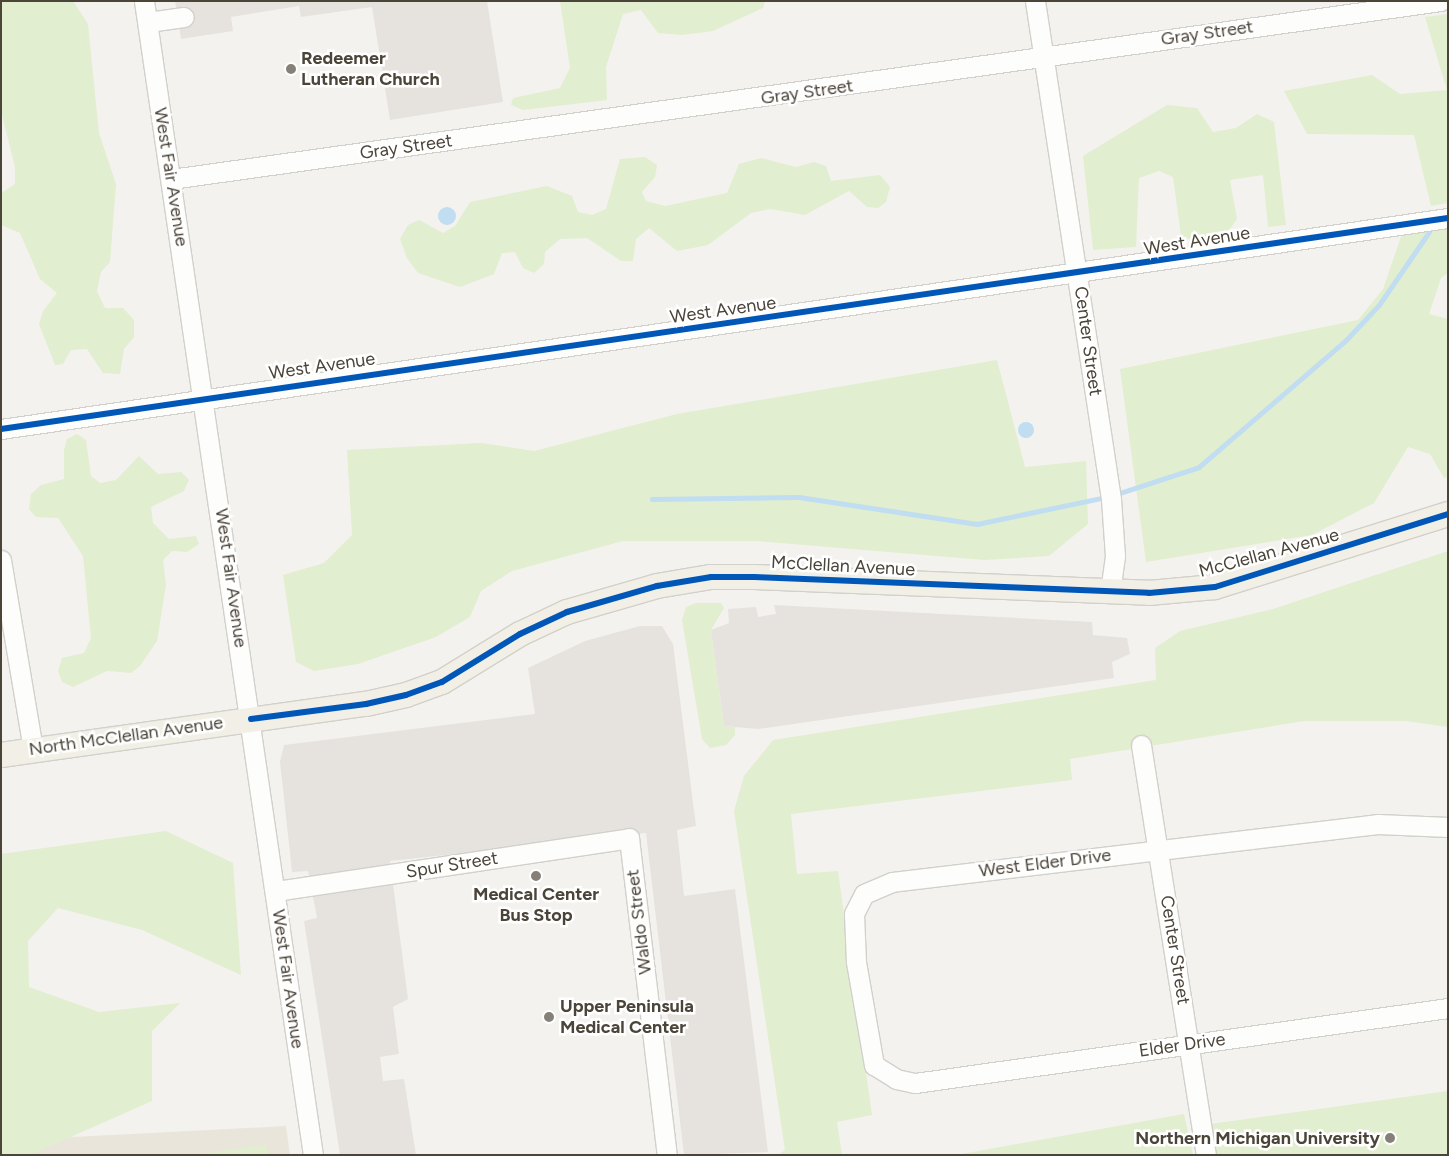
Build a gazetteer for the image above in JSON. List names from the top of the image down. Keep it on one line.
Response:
{"streets":{"main road":["McClellan Avenue","North McClellan Avenue"],"street":["Gray Street","West Fair Avenue","West Avenue","Center Street","West Elder Drive","Spur Street","Waldo Street","Elder Drive"]},"crossings":[["Gray Street","West Fair Avenue"],["Gray Street","Center Street"],["West Fair Avenue","West Avenue"],["West Fair Avenue","McClellan Avenue"],["West Fair Avenue","North McClellan Avenue"],["West Fair Avenue","Spur Street"],["West Avenue","Center Street"],["Center Street","McClellan Avenue"],["Center Street","West Elder Drive"],["Center Street","Elder Drive"],["McClellan Avenue","North McClellan Avenue"],["West Elder Drive","Elder Drive"],["Spur Street","Waldo Street"]],"places":["Redeemer Lutheran Church","Medical Center Bus Stop","Upper Peninsula Medical Center","Northern Michigan University"]}
